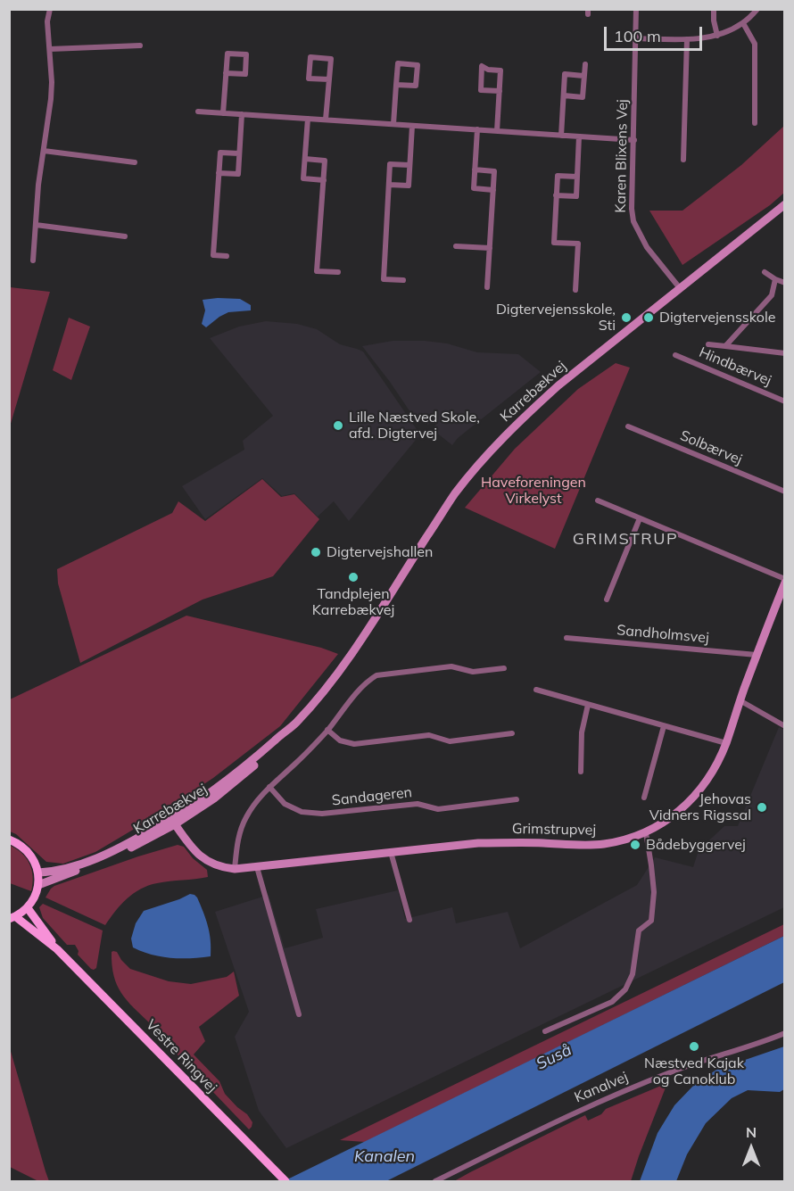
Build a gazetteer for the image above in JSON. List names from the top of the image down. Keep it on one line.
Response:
{"streets":{"main road":["Vestre Ringvej"],"street":["Karen Blixens Vej","Hindbærvej","Karrebækvej","Solbærvej","Sandholmsvej","Sandageren","Grimstrupvej","Kanalvej"]},"crossings":[["Karen Blixens Vej","Karrebækvej"],["Karrebækvej","Grimstrupvej"],["Sandholmsvej","Grimstrupvej"]],"districts":["GRIMSTRUP"],"water":["Suså","Kanalen"],"parks":["Haveforeningen Virkelyst"],"places":["Digtervejensskole, Sti","Digtervejensskole","Lille Næstved Skole, afd. Digtervej","Digtervejshallen","Tandplejen Karrebækvej","Jehovas Vidners Rigssal","Bådebyggervej","Næstved Kajak og Canoklub"],"scale_bar":"100 m","north":"top"}
